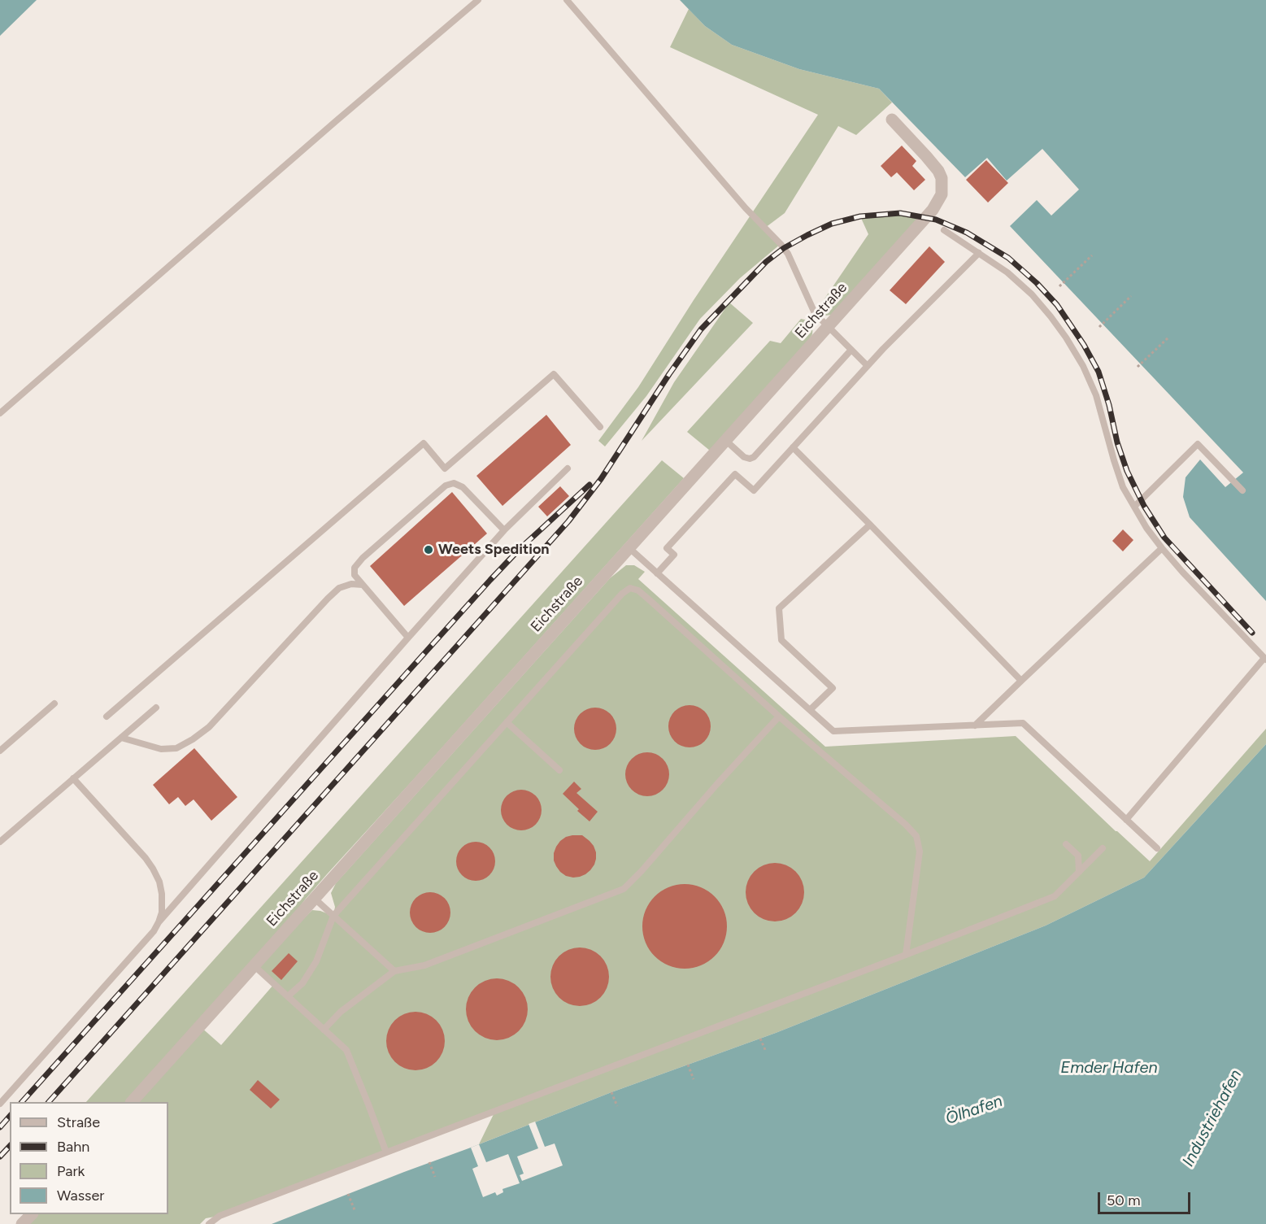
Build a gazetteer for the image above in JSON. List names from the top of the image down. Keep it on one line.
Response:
{"streets":{"street":["Eichstraße"]},"water":["Emder Hafen","Ölhafen","Industriehafen"],"places":["Weets Spedition"],"legend":["Straße","Bahn","Park","Wasser"],"scale_bar":"50 m"}
